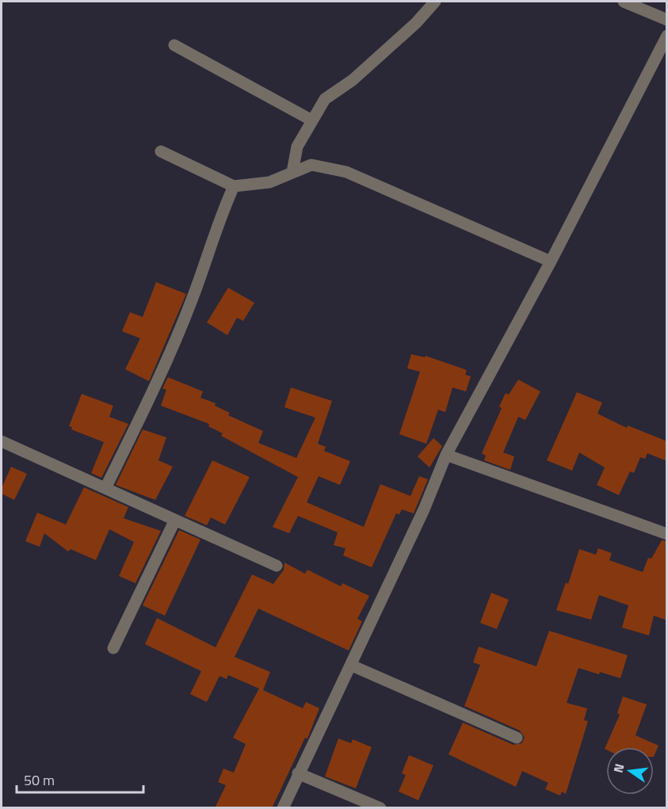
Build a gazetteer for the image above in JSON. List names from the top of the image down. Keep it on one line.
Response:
{"scale_bar":"50 m","north":"left"}
